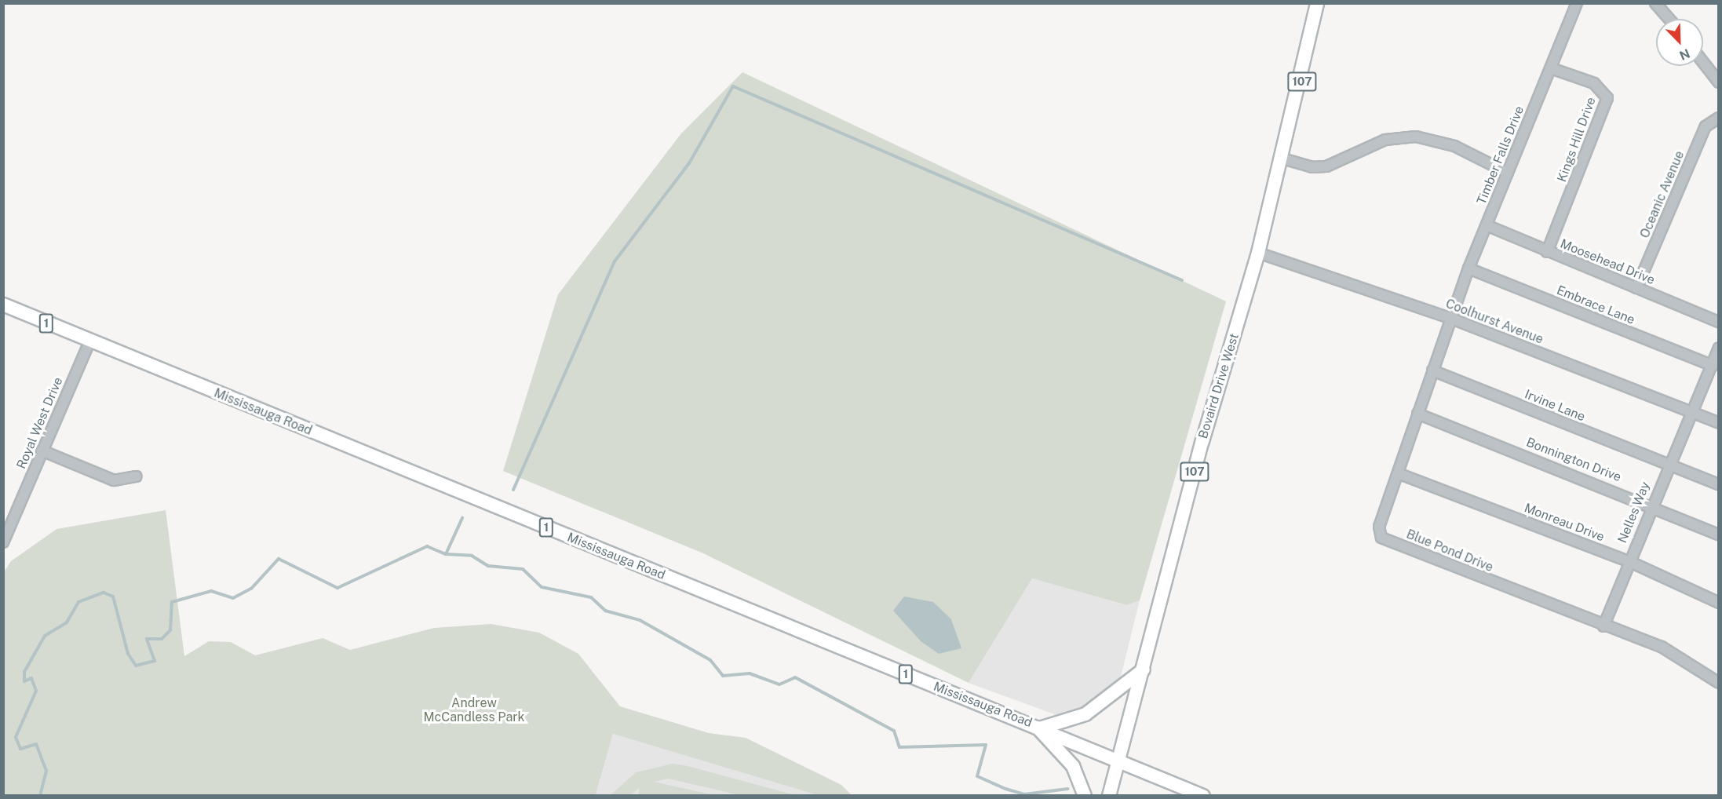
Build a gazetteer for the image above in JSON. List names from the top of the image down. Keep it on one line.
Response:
{"streets":{"main road":["107","1","Bovaird Drive West","Mississauga Road"],"street":["Kings Hill Drive","Timber Falls Drive","Oceanic Avenue","Moosehead Drive","Embrace Lane","Coolhurst Avenue","Irvine Lane","Royal West Drive","Bonnington Drive","Nelles Way","Monreau Drive","Blue Pond Drive"]},"crossings":[["Kings Hill Drive","Timber Falls Drive"],["Kings Hill Drive","Moosehead Drive"],["Timber Falls Drive","Moosehead Drive"],["Timber Falls Drive","Embrace Lane"],["Timber Falls Drive","Coolhurst Avenue"],["Timber Falls Drive","Blue Pond Drive"],["Oceanic Avenue","Moosehead Drive"],["Embrace Lane","Nelles Way"],["Coolhurst Avenue","Bovaird Drive West"],["Coolhurst Avenue","Nelles Way"],["Coolhurst Avenue","Blue Pond Drive"],["Bovaird Drive West","Mississauga Road"],["Irvine Lane","Nelles Way"],["Irvine Lane","Blue Pond Drive"],["Mississauga Road","Royal West Drive"],["Bonnington Drive","Nelles Way"],["Bonnington Drive","Blue Pond Drive"],["Nelles Way","Monreau Drive"],["Nelles Way","Blue Pond Drive"],["Monreau Drive","Blue Pond Drive"]],"parks":["Andrew McCandless Park"],"north":"bottom right"}
